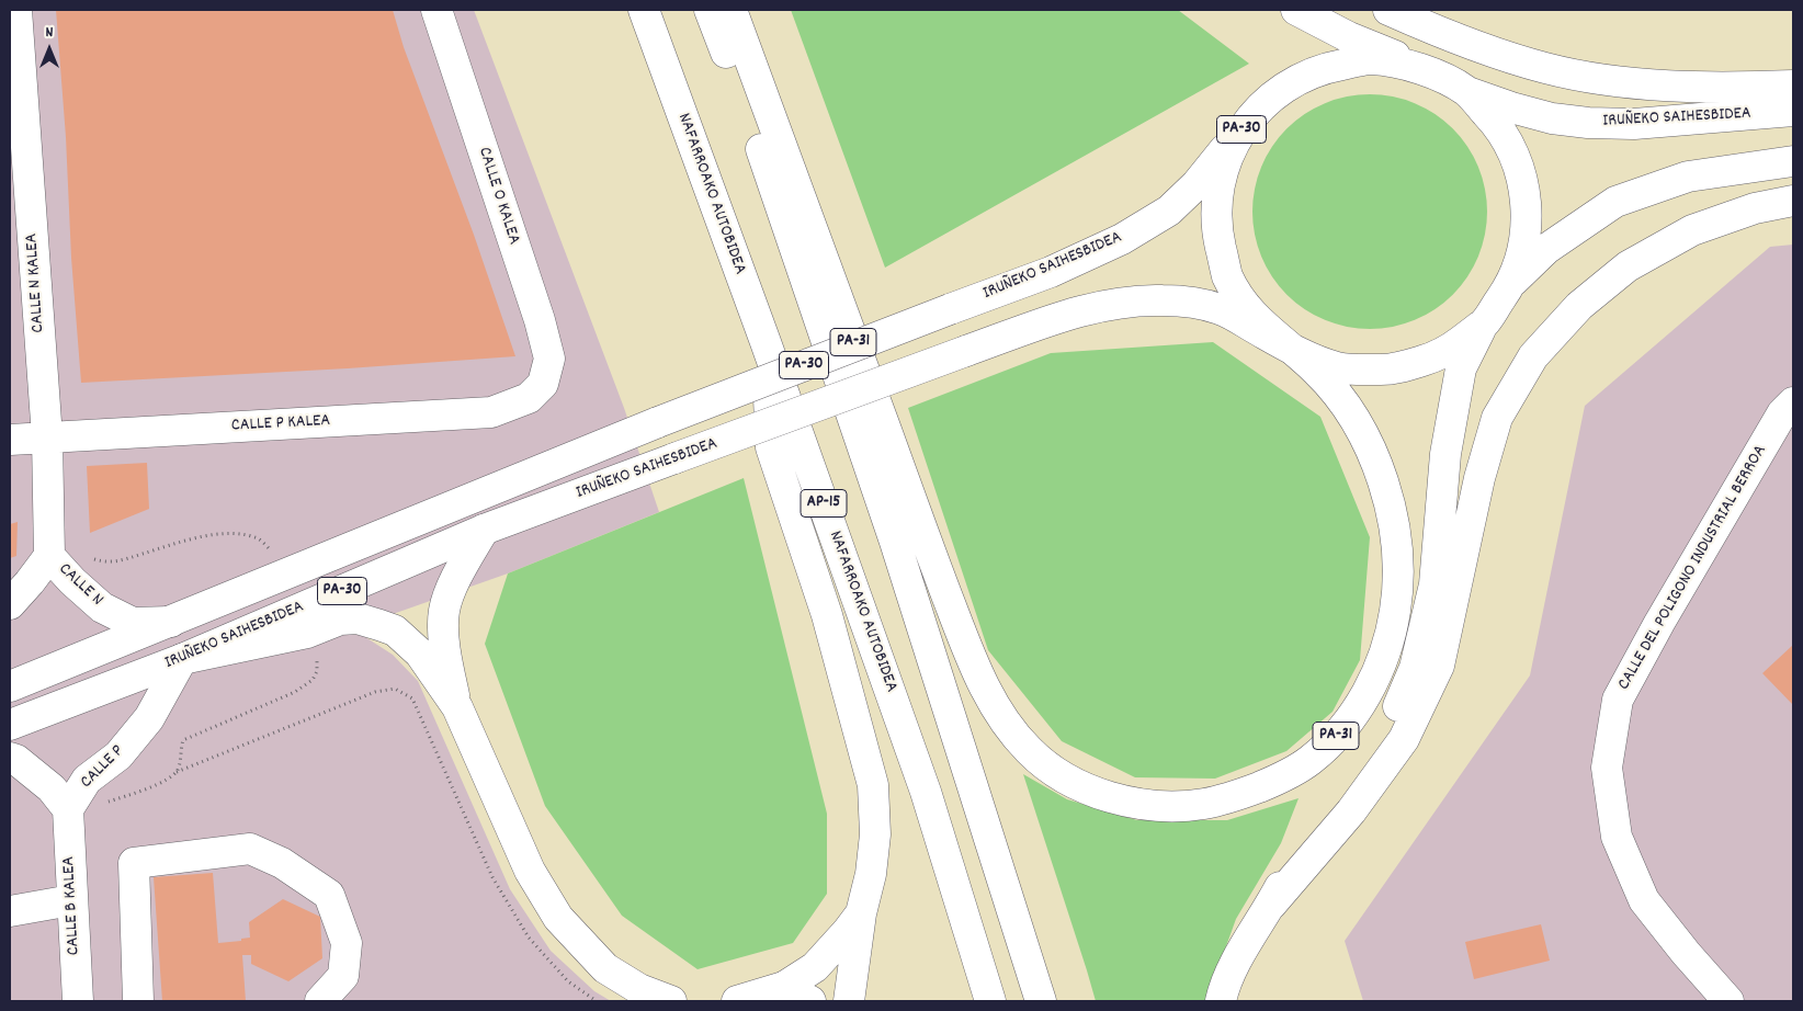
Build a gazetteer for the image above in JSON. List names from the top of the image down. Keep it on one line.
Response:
{"streets":{"main road":["IRUÑEKO SAIHESBIDEA","PA-30","NAFARROAKO AUTOBIDEA","CALLE O KALEA","CALLE N KALEA","PA-31","CALLE P KALEA","AP-15","CALLE DEL POLIGONO INDUSTRIAL BERROA","CALLE N","CALLE P","CALLE B KALEA"]},"crossings":[["IRUÑEKO SAIHESBIDEA","PA-30"],["IRUÑEKO SAIHESBIDEA","PA-31"],["IRUÑEKO SAIHESBIDEA","CALLE N"],["IRUÑEKO SAIHESBIDEA","CALLE P"],["PA-30","PA-31"],["CALLE O KALEA","CALLE P KALEA"],["CALLE N KALEA","CALLE P KALEA"],["CALLE N KALEA","CALLE N"],["CALLE P","CALLE B KALEA"]],"north":"top"}
